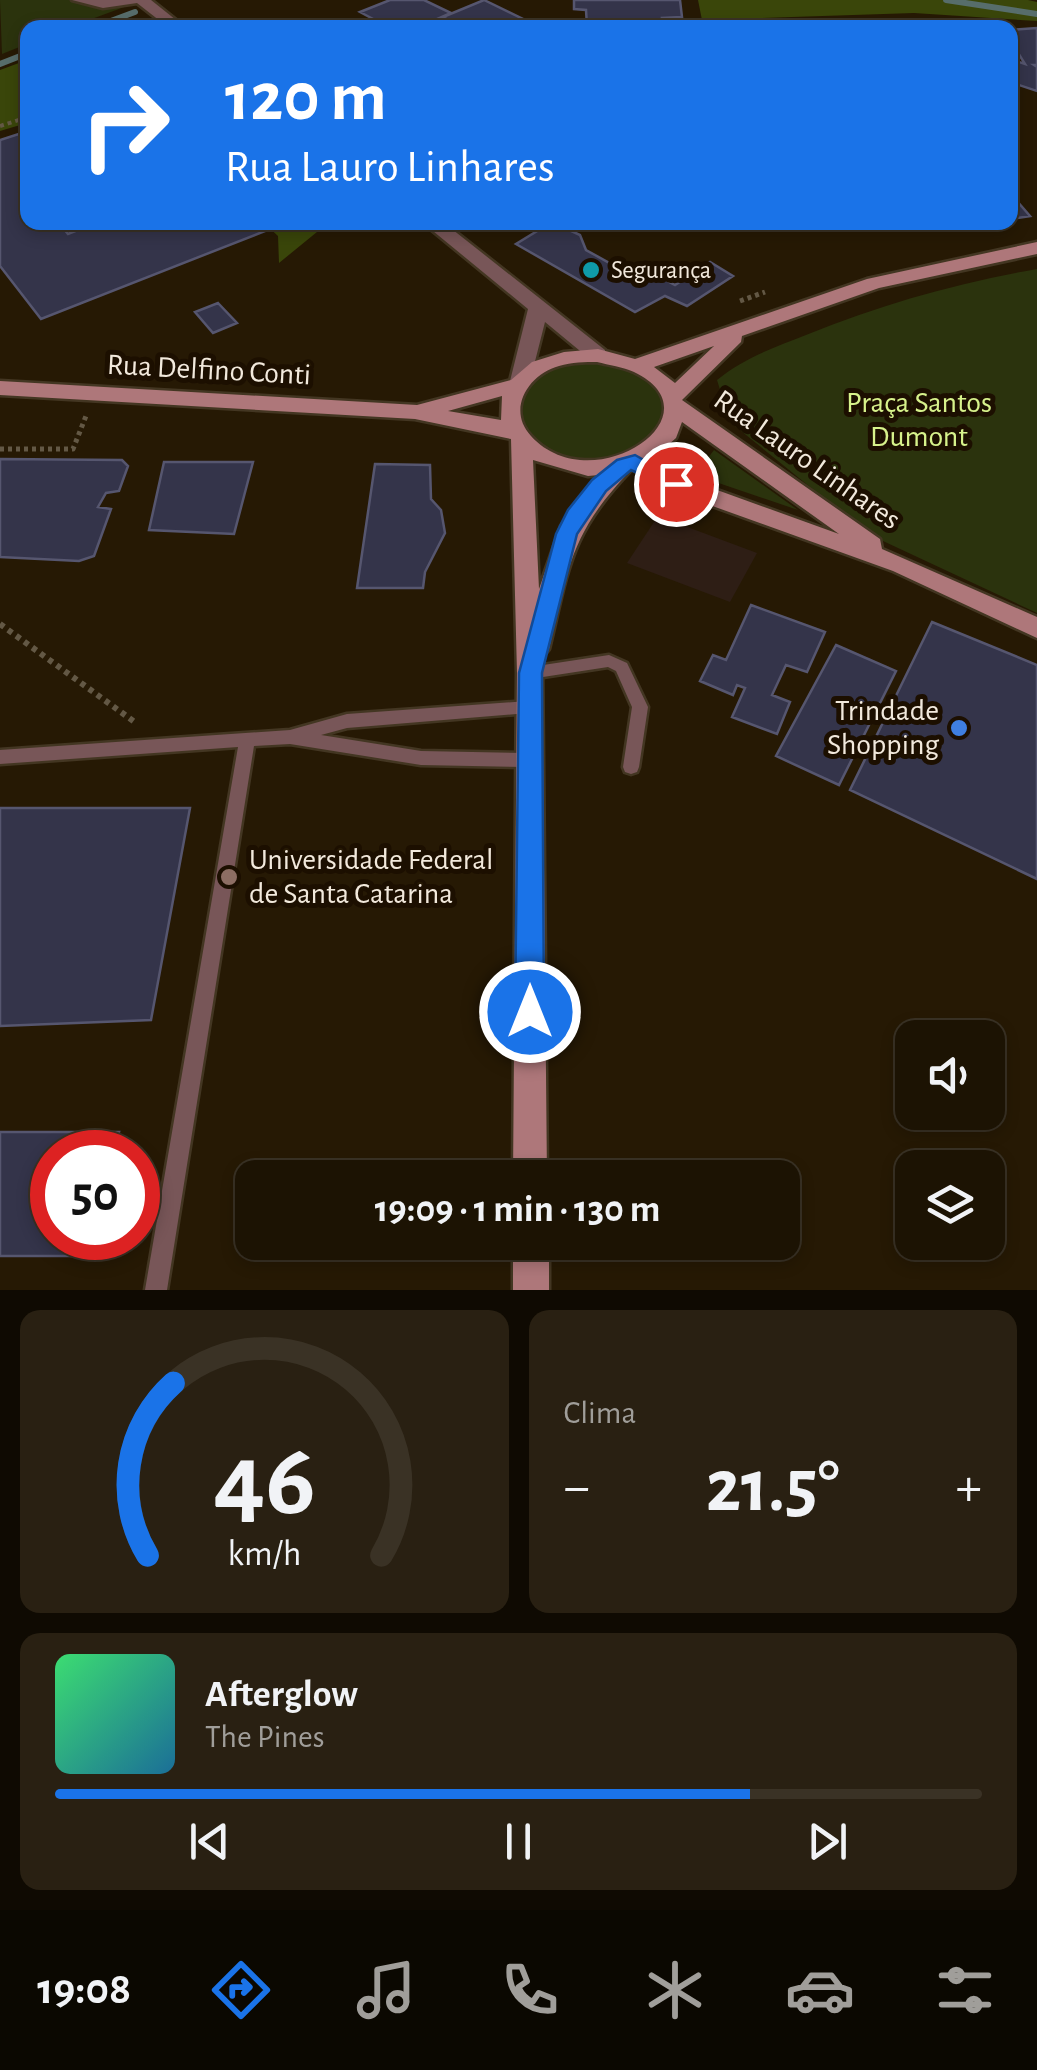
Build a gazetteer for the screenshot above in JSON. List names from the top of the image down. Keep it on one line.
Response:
{"streets":{"main road":["Rua Delfino Conti","Rua Lauro Linhares"]},"crossings":[["Rua Delfino Conti","Rua Lauro Linhares"]],"parks":["Praça Santos Dumont"],"places":["Segurança","Trindade Shopping","Universidade Federal de Santa Catarina"],"page":{"turn":["120 m","Rua Lauro Linhares"],"limit":"50","trip":"19:09 · 1 min · 130 m","tile":"Clima","heat":["−","21.5°","+"],"song":["Afterglow","The Pines"],"tabs":"19:08","gauge":["46","km/h"]}}
